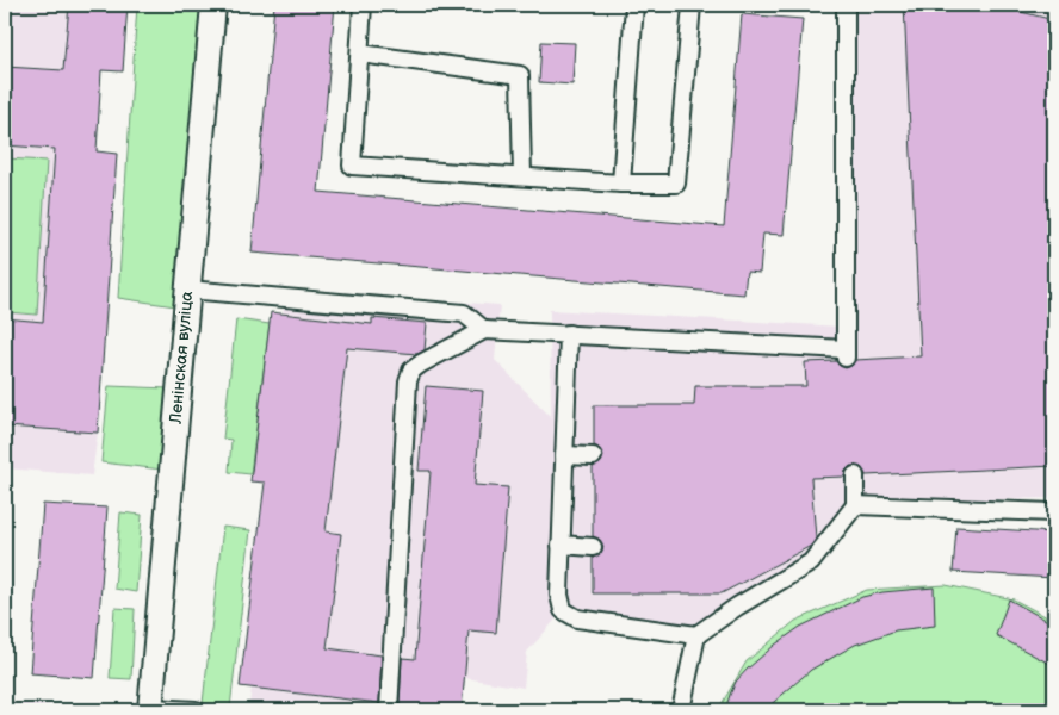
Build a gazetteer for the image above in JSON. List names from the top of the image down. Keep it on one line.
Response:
{"streets":{"street":["Ленінская вуліца"]}}
